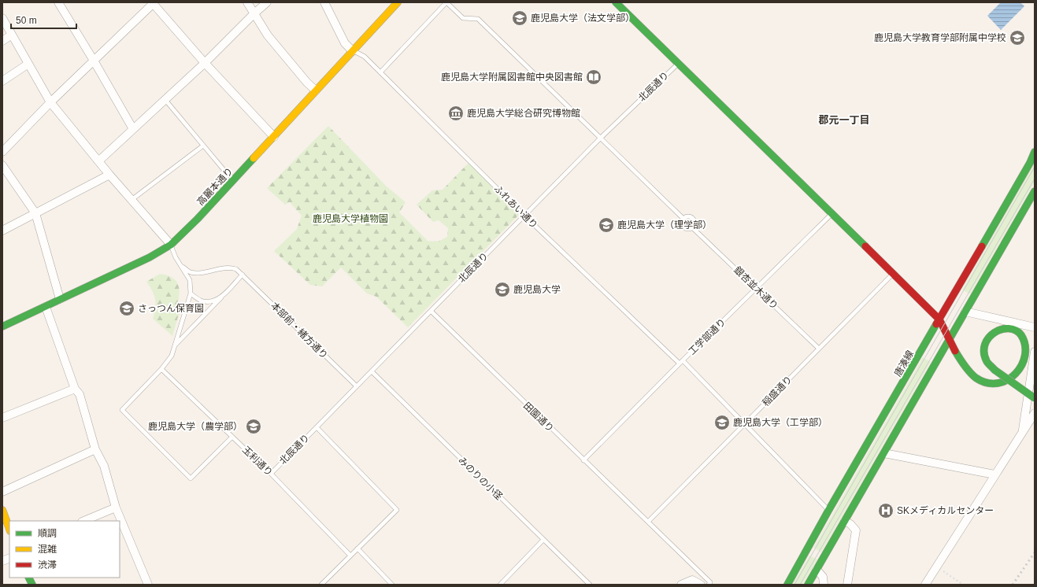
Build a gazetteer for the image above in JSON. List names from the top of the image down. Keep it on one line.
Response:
{"streets":{"street":["高麗本通り","唐湊線"],"lane":["北辰通り","ふれあい通り","銀杏並木通り","本部前・緒方通り","工学部通り","稲盛通り","田園通り","玉利通り","みのりの小径"]},"crossings":[["北辰通り","ふれあい通り"],["北辰通り","本部前・緒方通り"],["北辰通り","田園通り"],["北辰通り","玉利通り"],["北辰通り","みのりの小径"],["高麗本通り","ふれあい通り"],["ふれあい通り","工学部通り"],["ふれあい通り","唐湊線"],["ふれあい通り","稲盛通り"],["銀杏並木通り","工学部通り"],["銀杏並木通り","稲盛通り"],["工学部通り","田園通り"],["稲盛通り","田園通り"]],"districts":["郡元一丁目"],"parks":["鹿児島大学植物園"],"places":{"school or university":["鹿児島大学（法文学部）","鹿児島大学教育学部附属中学校","鹿児島大学（理学部）","鹿児島大学","さっつん保育園","鹿児島大学（工学部）","鹿児島大学（農学部）"],"library":["鹿児島大学附属図書館中央図書館"],"museum":["鹿児島大学総合研究博物館"],"hospital":["SKメディカルセンター"]},"legend":["順調","混雑","渋滞"],"scale_bar":"50 m"}
